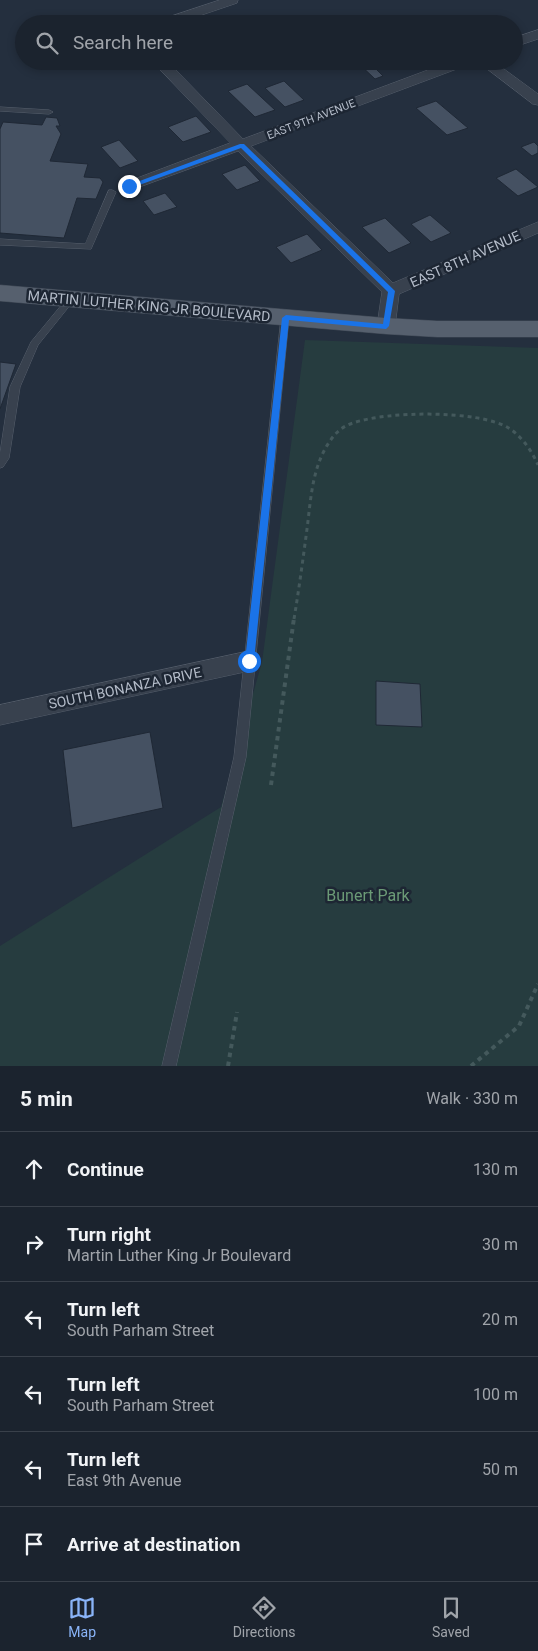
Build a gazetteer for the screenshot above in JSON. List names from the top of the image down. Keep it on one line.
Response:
{"streets":{"main road":["MARTIN LUTHER KING JR BOULEVARD"],"street":["EAST 9TH AVENUE","EAST 8TH AVENUE","SOUTH BONANZA DRIVE"]},"parks":["Bunert Park"],"page":{"search":"Search here","heading":["5 min","Walk · 330 m"],"list":[["Continue","130 m"],["Turn right","Martin Luther King Jr Boulevard","30 m"],["Turn left","South Parham Street","20 m"],["Turn left","South Parham Street","100 m"],["Turn left","East 9th Avenue","50 m"],"Arrive at destination"],"nav":["Map","Directions","Saved"]}}
